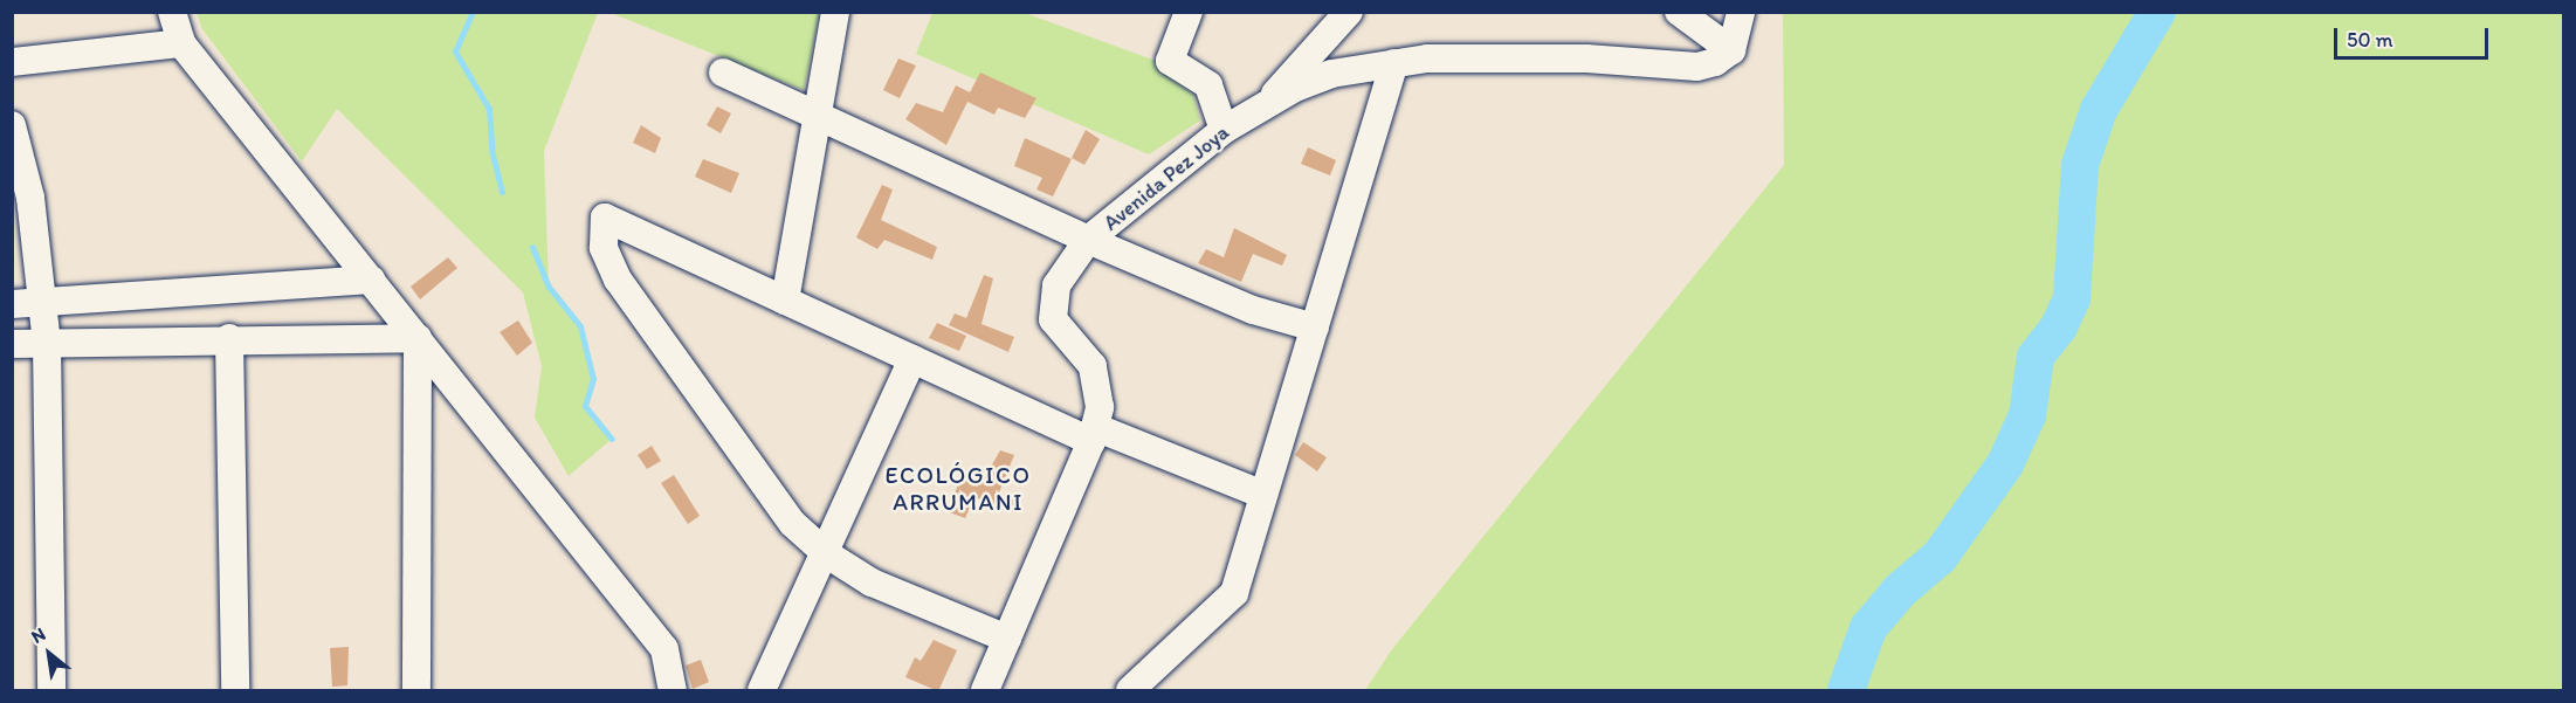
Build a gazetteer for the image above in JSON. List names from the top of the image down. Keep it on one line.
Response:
{"streets":{"street":["Avenida Pez Joya"]},"districts":["ECOLÓGICO ARRUMANI"],"scale_bar":"50 m","north":"top left"}
